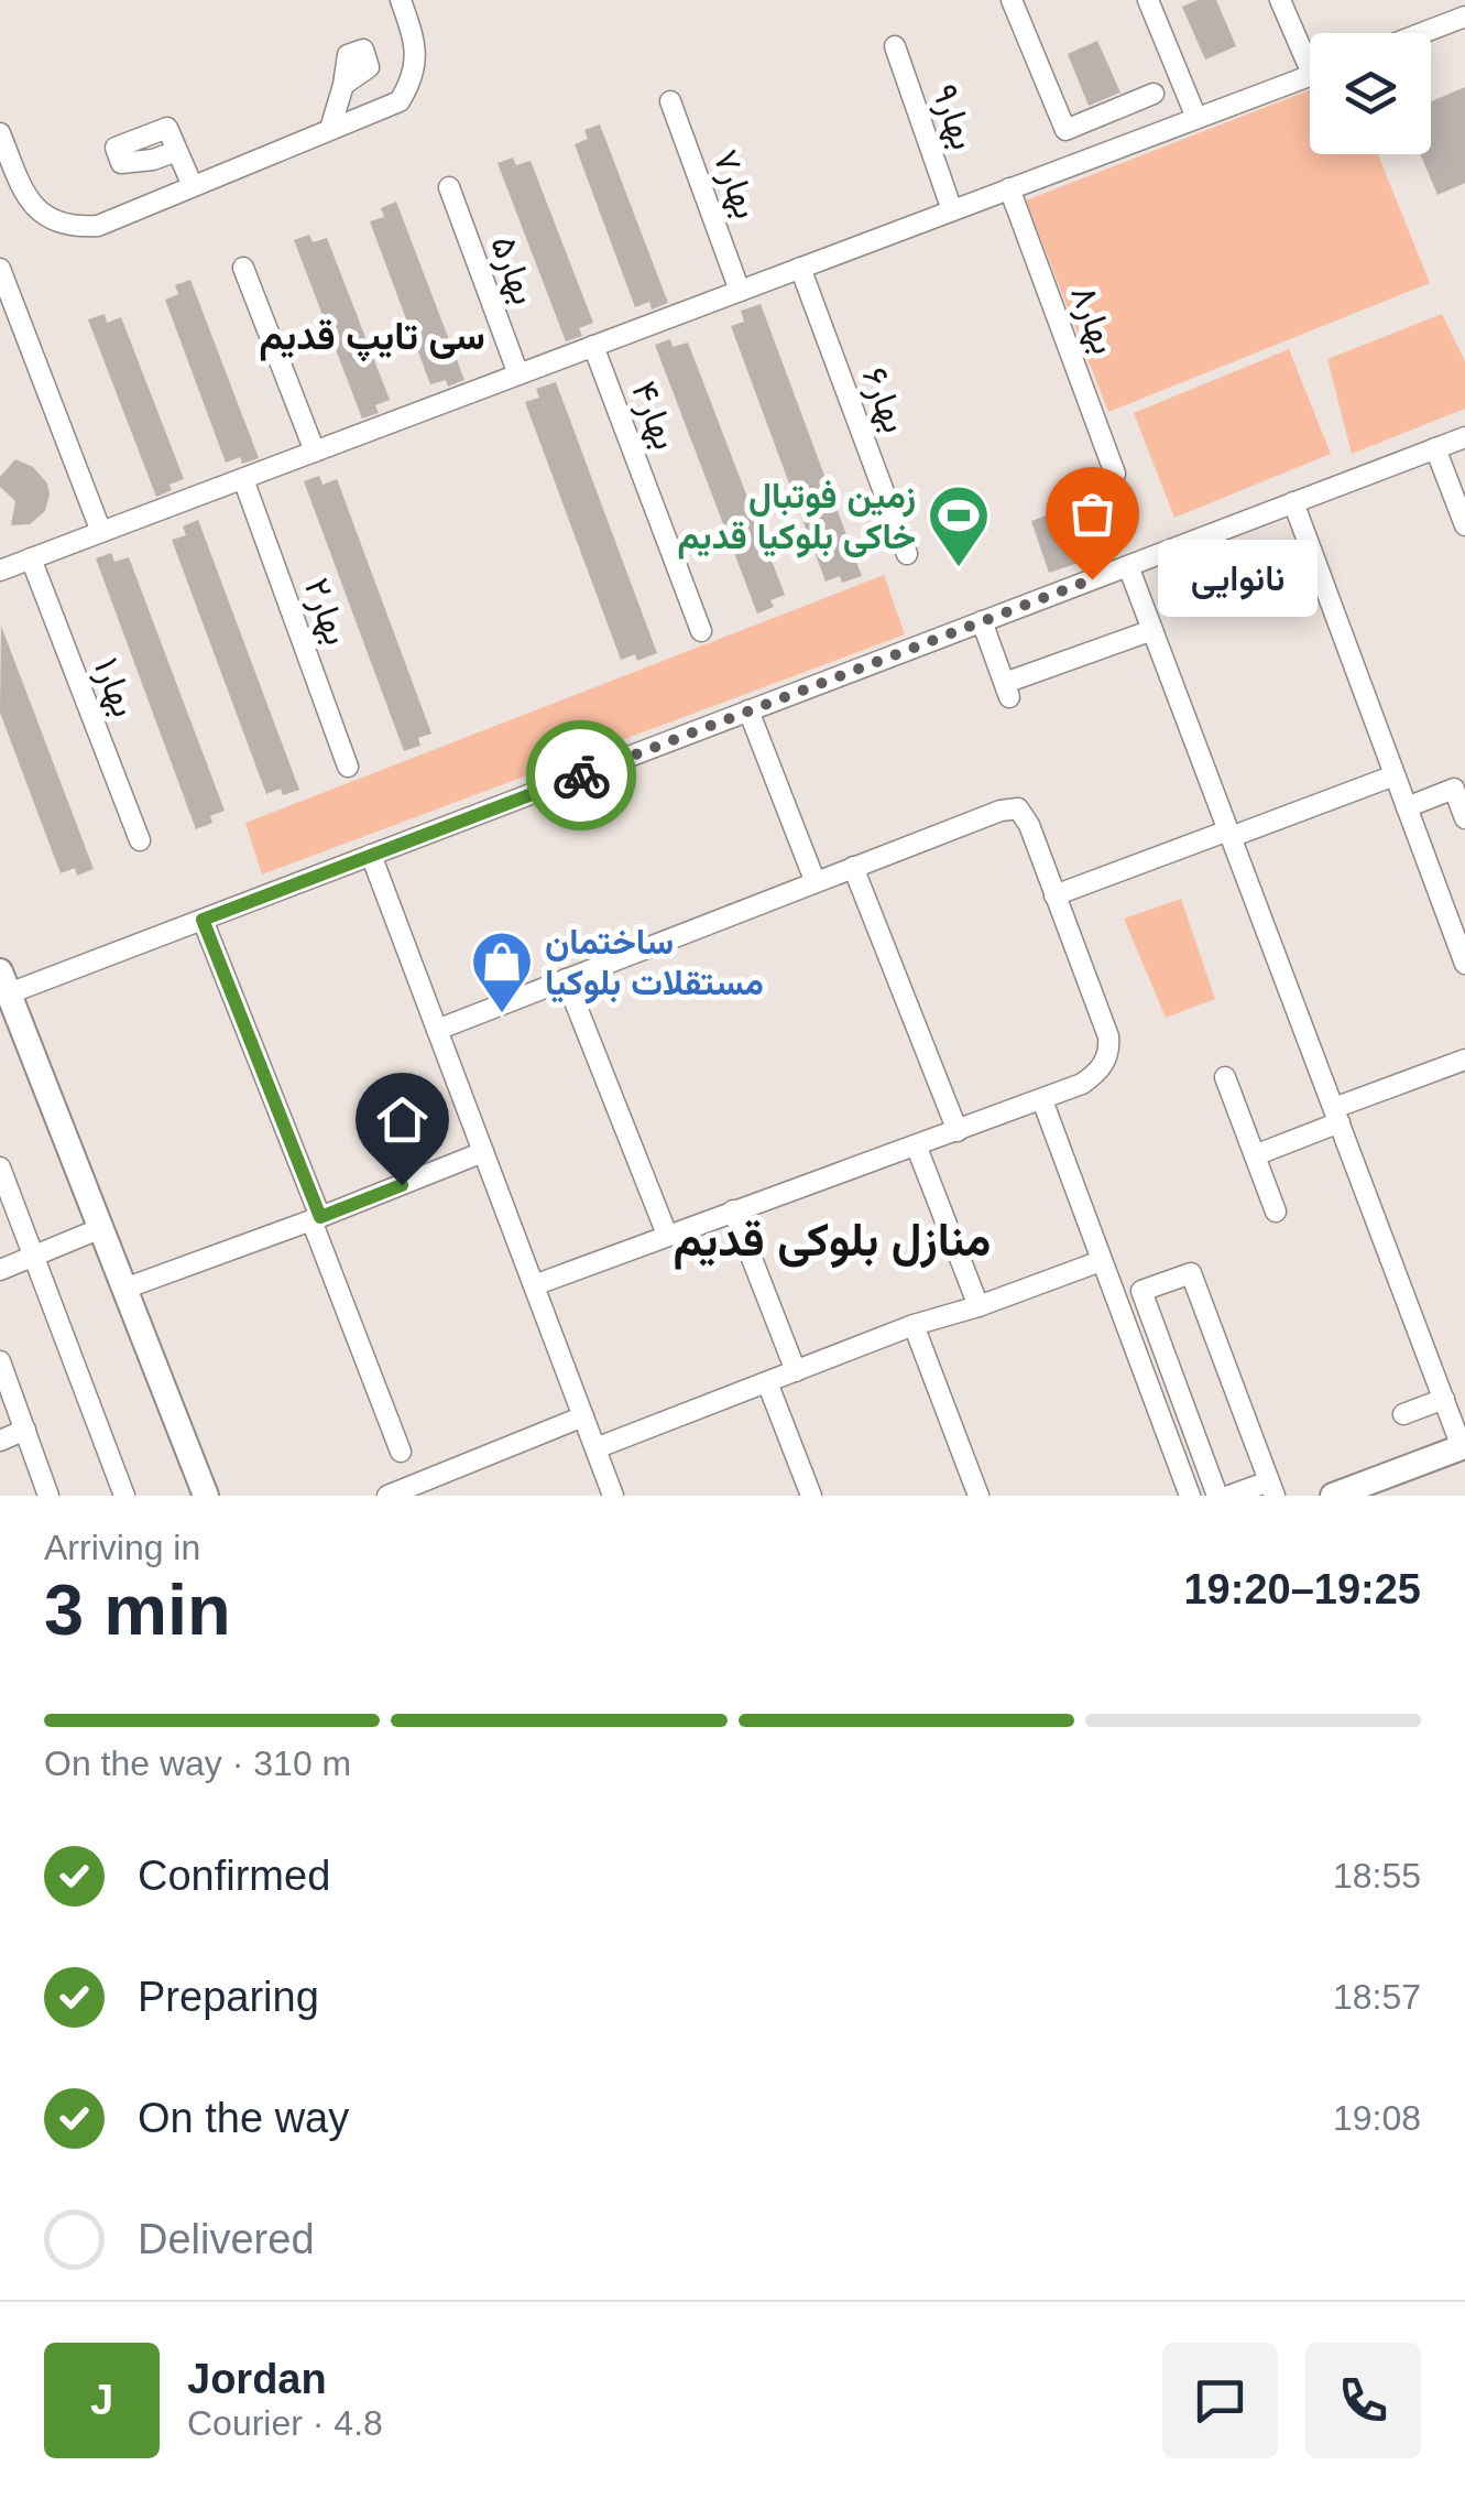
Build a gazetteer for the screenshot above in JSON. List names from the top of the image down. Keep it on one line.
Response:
{"streets":{"street":["بهار۹","بهار۷","بهار۵","بهار۸","بهار۶","بهار۴","بهار۲","بهار۱"]},"districts":["سی تایپ قدیم","منازل بلوکی قدیم"],"places":{"sports":["زمین فوتبال خاکی بلوکیا قدیم"],"other":["نانوایی"],"shop":["ساختمان مستقلات بلوکیا"]},"page":{"bubble":"نانوایی","heading":["3 min","Arriving in","19:20–19:25"],"panel":["Jordan","Courier · 4.8"],"bar":"On the way · 310 m","list":[["Confirmed","18:55"],["Preparing","18:57"],["On the way","19:08"],"Delivered"],"round":"J"}}
